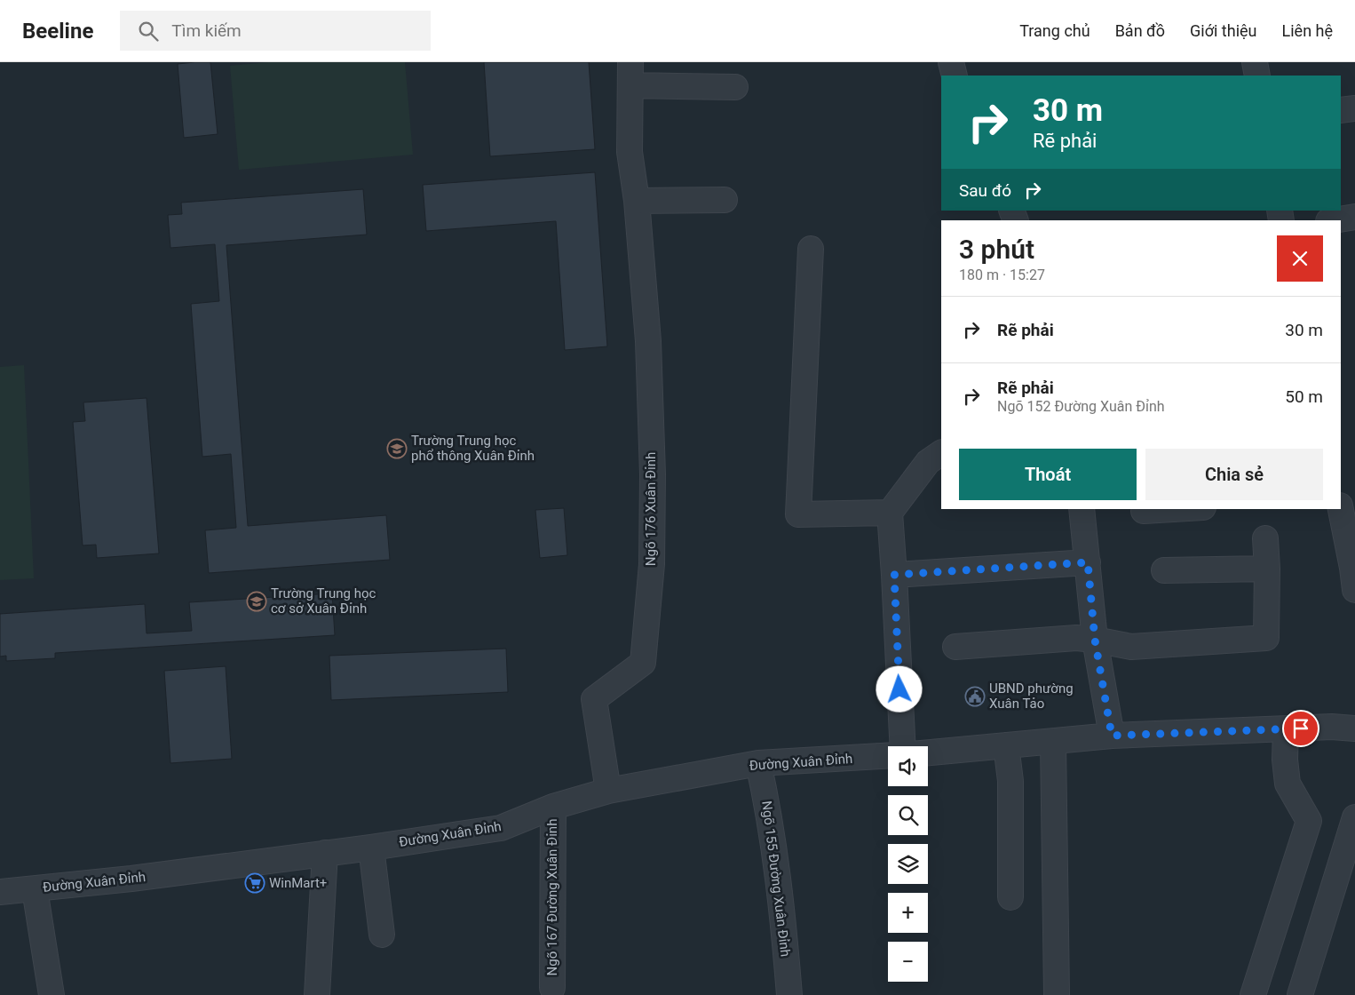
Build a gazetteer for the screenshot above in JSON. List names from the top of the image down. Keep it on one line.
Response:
{"streets":{"street":["Ngõ 176 Xuân Đỉnh","Đường Xuân Đỉnh","Ngõ 155 Đường Xuân Đỉnh","Ngõ 167 Đường Xuân Đỉnh"]},"crossings":[["Ngõ 176 Xuân Đỉnh","Đường Xuân Đỉnh"],["Đường Xuân Đỉnh","Ngõ 155 Đường Xuân Đỉnh"],["Đường Xuân Đỉnh","Ngõ 167 Đường Xuân Đỉnh"]],"places":{"school or university":["Trường Trung học phổ thông Xuân Đỉnh","Trường Trung học cơ sở Xuân Đỉnh"],"public building":["UBND phường Xuân Tảo"],"supermarket":["WinMart+"]},"page":{"header":"Beeline","search":"Tìm kiếm","nav":["Trang chủ","Bản đồ","Giới thiệu","Liên hệ"],"turn":["30 m","Rẽ phải"],"then":"Sau đó","heading":["3 phút","180 m · 15:27"],"list":[{"name":"Rẽ phải","value":"30 m"},{"name":"Rẽ phải","note":"Ngõ 152 Đường Xuân Đỉnh","value":"50 m"}],"buttons":["Thoát","Chia sẻ"],"map_buttons":["+","−"]}}
